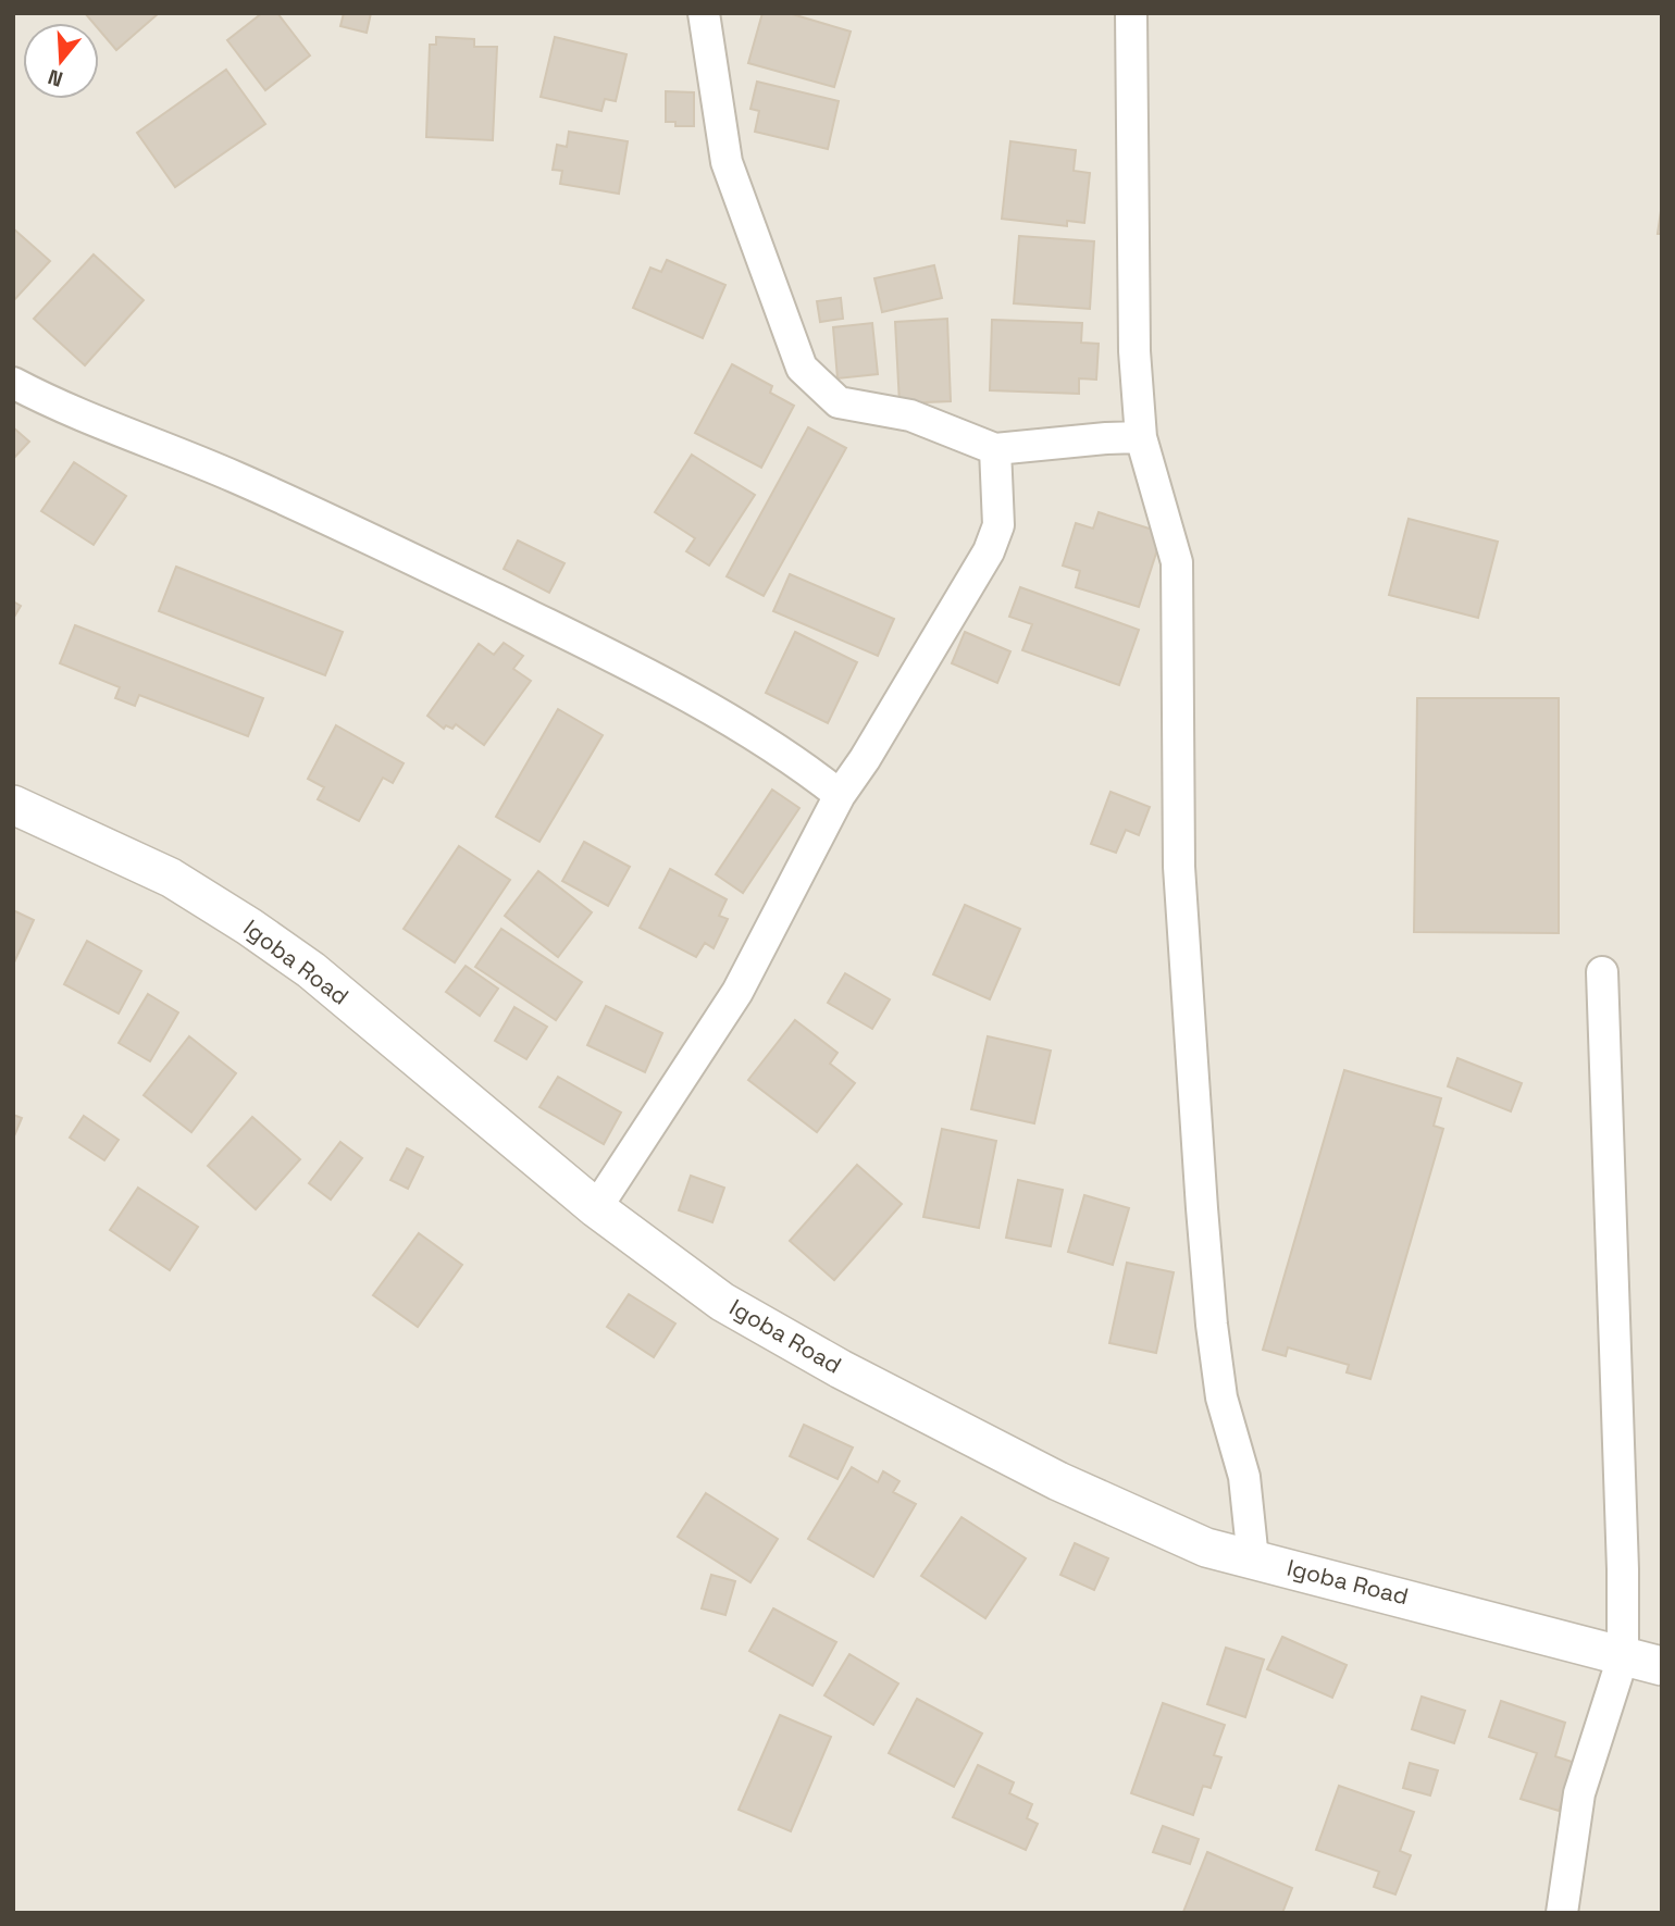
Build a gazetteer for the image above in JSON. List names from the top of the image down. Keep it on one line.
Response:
{"streets":{"street":["Igoba Road"]},"north":"bottom"}
